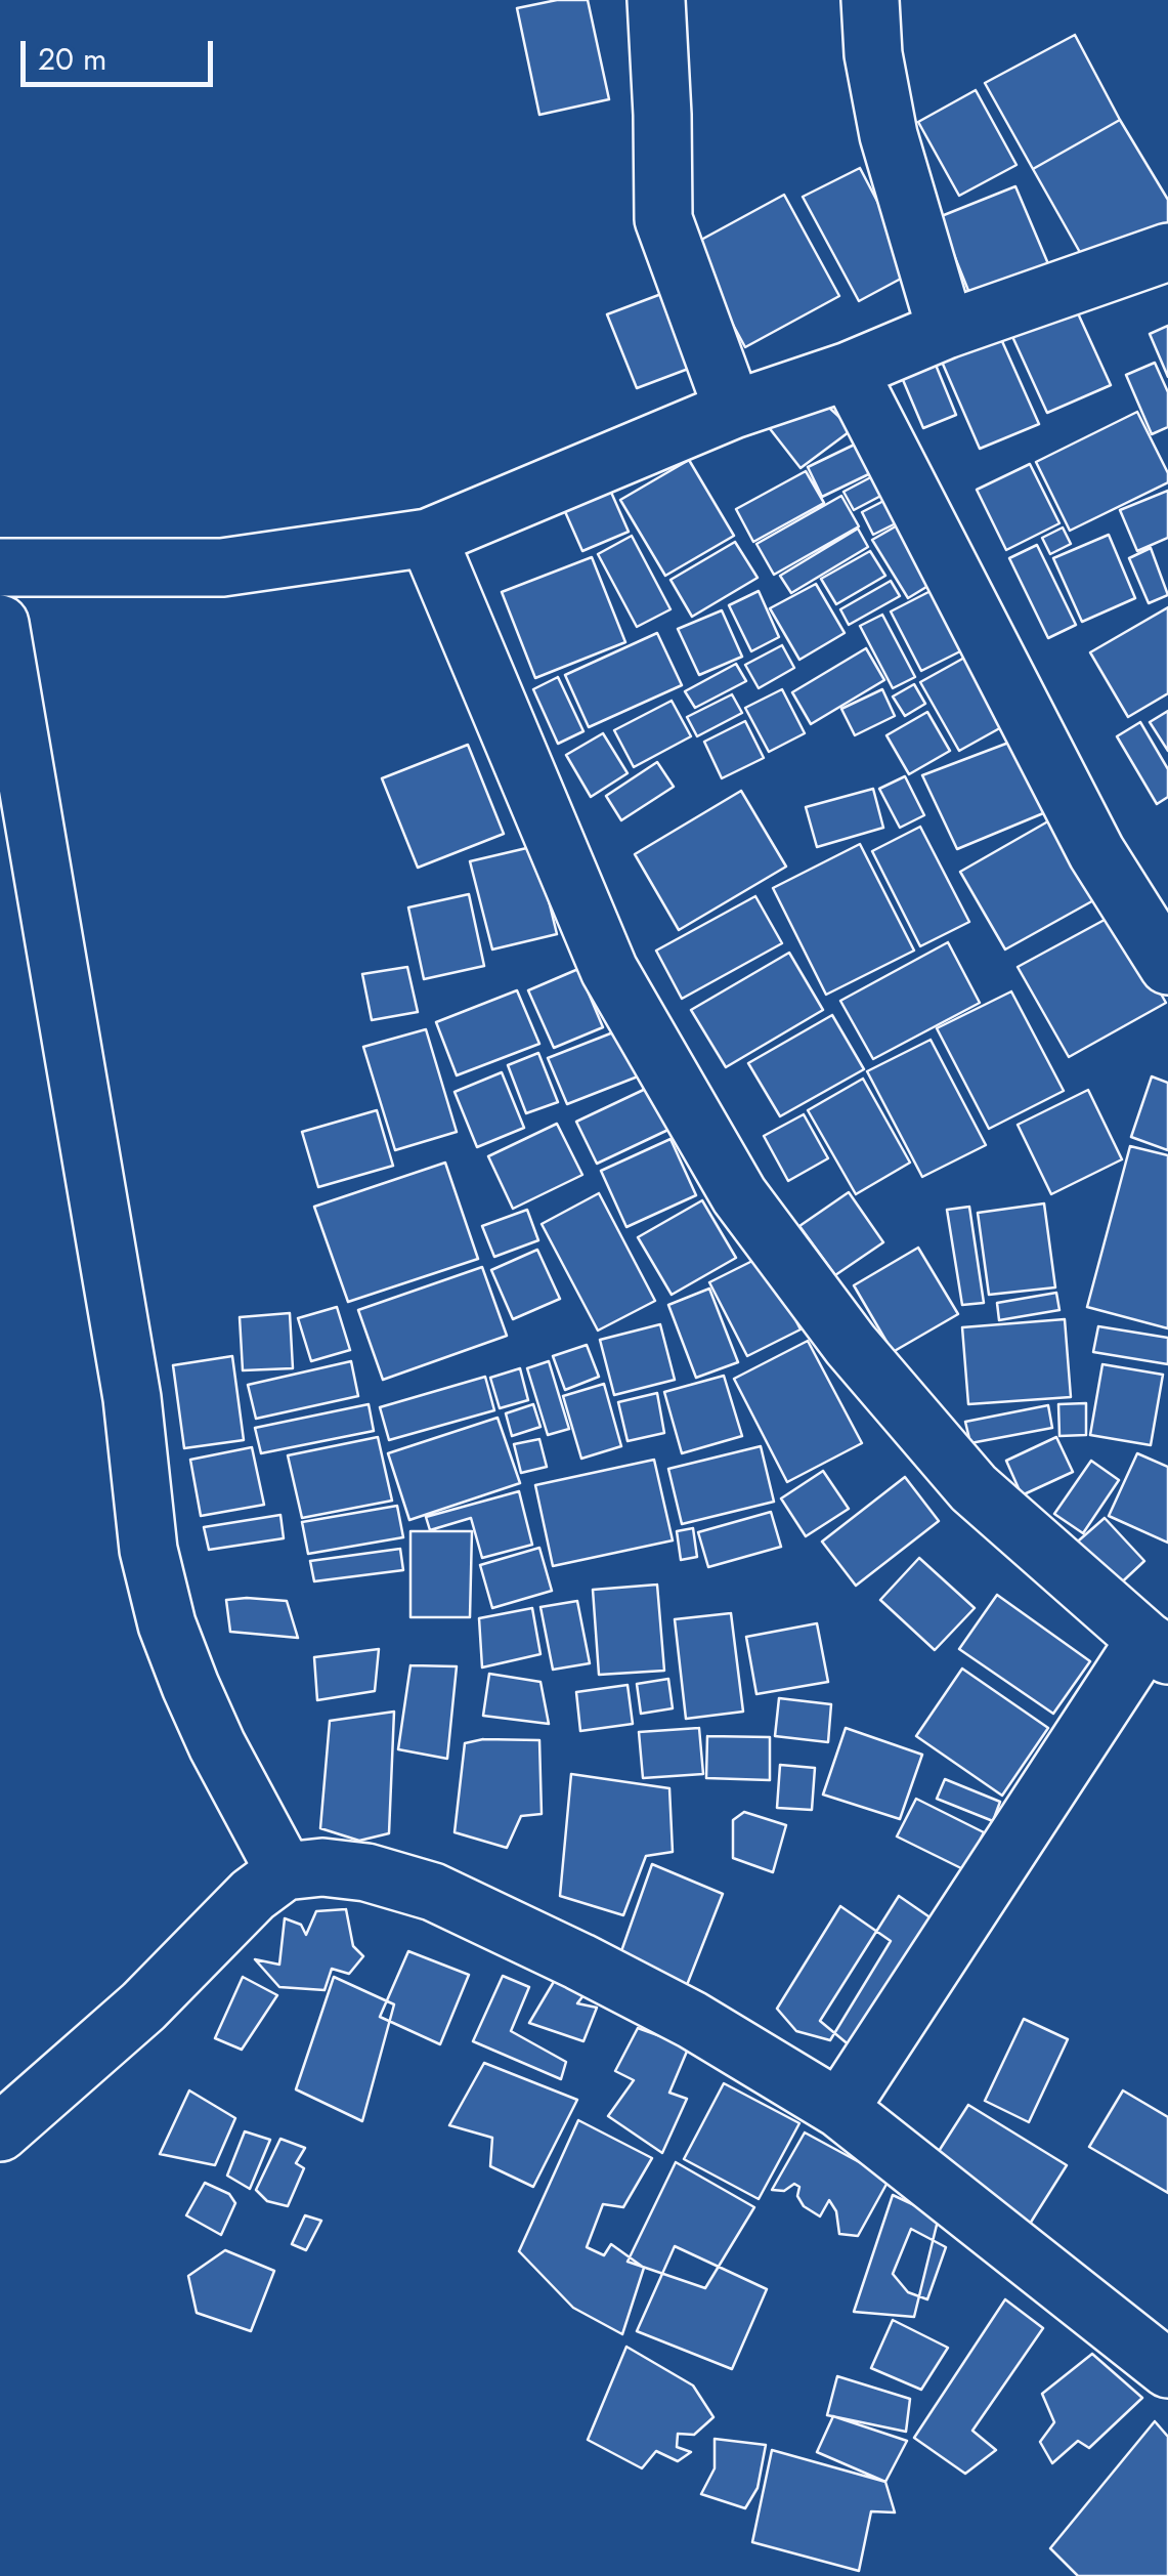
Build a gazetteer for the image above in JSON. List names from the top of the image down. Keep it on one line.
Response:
{"scale_bar":"20 m"}
